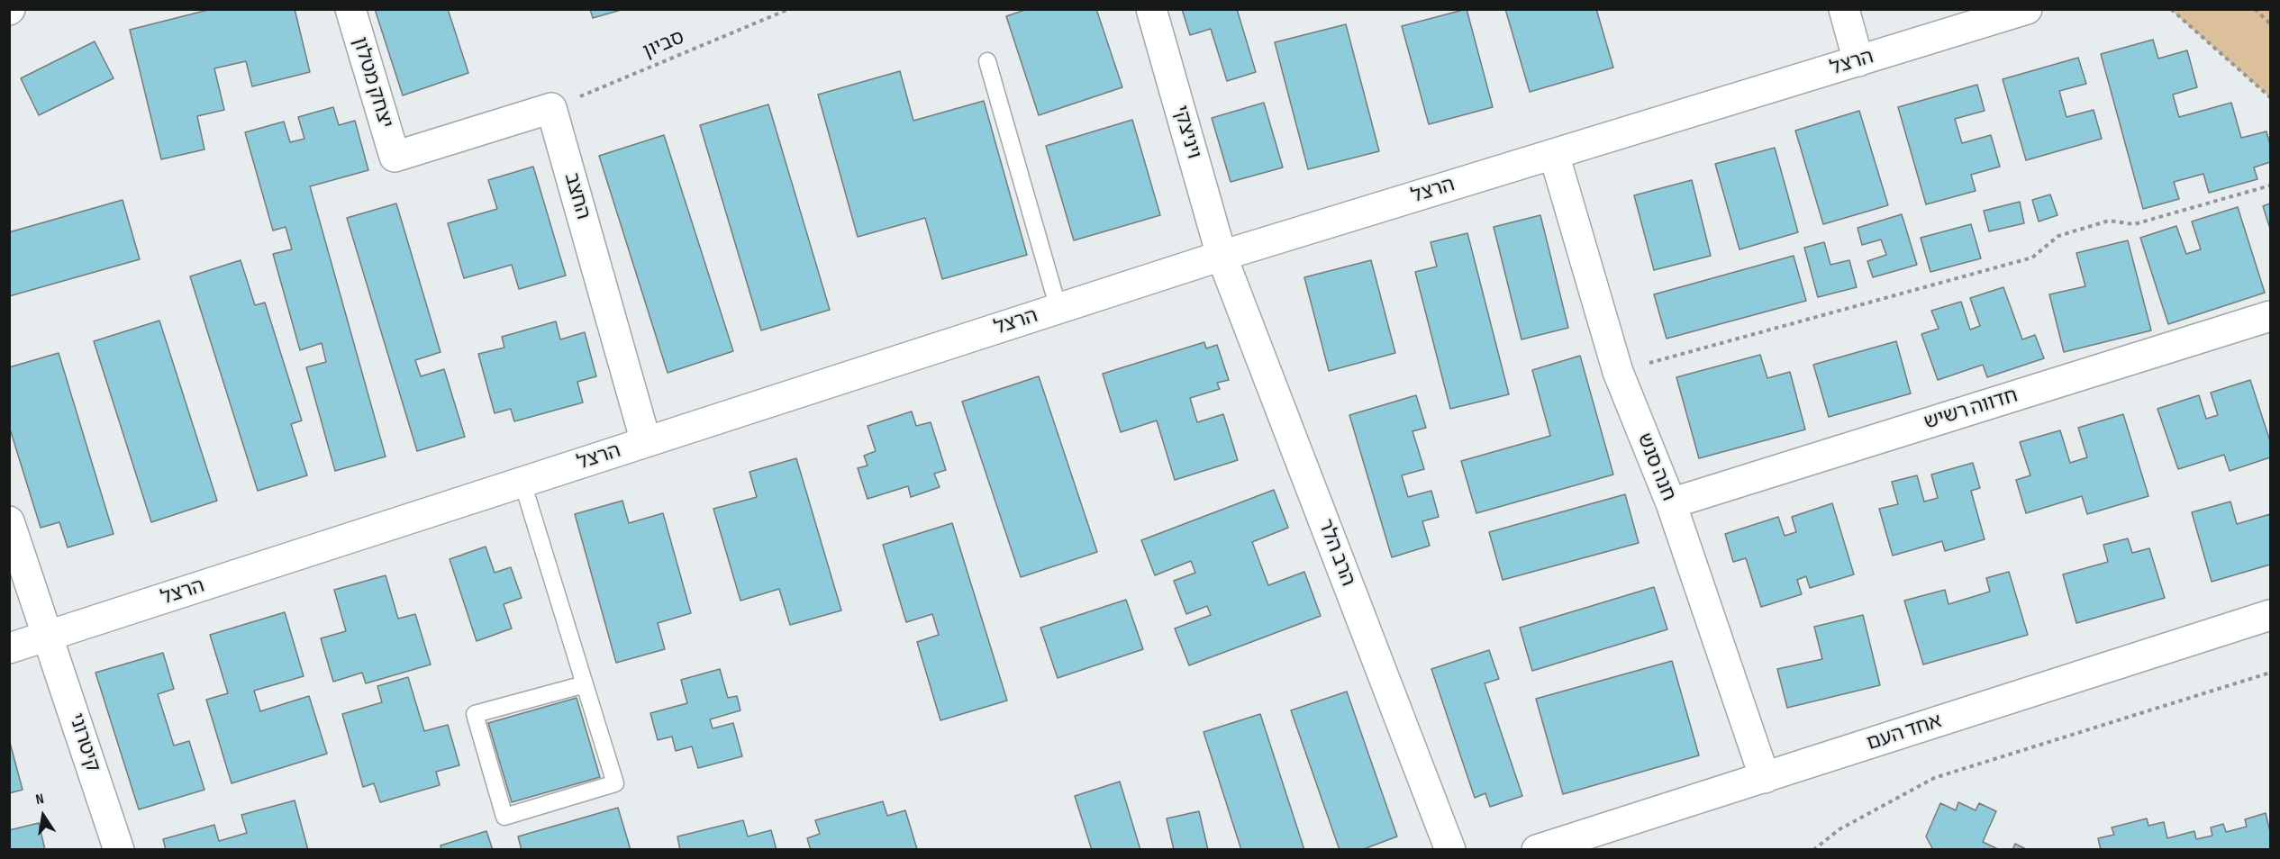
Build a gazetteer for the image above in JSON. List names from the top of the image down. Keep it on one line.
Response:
{"streets":{"street":["הרצל","יצחק מטלון","ויניצקי","החצב","חדווה רשיש","חנה סנש","הרב הלר","אחד העם","קיטרוני"],"path":["סביון"]},"crossings":[["סביון","יצחק מטלון"],["סביון","החצב"],["הרצל","ויניצקי"],["הרצל","החצב"],["הרצל","חנה סנש"],["הרצל","הרב הלר"],["הרצל","קיטרוני"],["יצחק מטלון","החצב"],["ויניצקי","הרב הלר"],["חדווה רשיש","חנה סנש"],["חנה סנש","אחד העם"]],"north":"top"}
